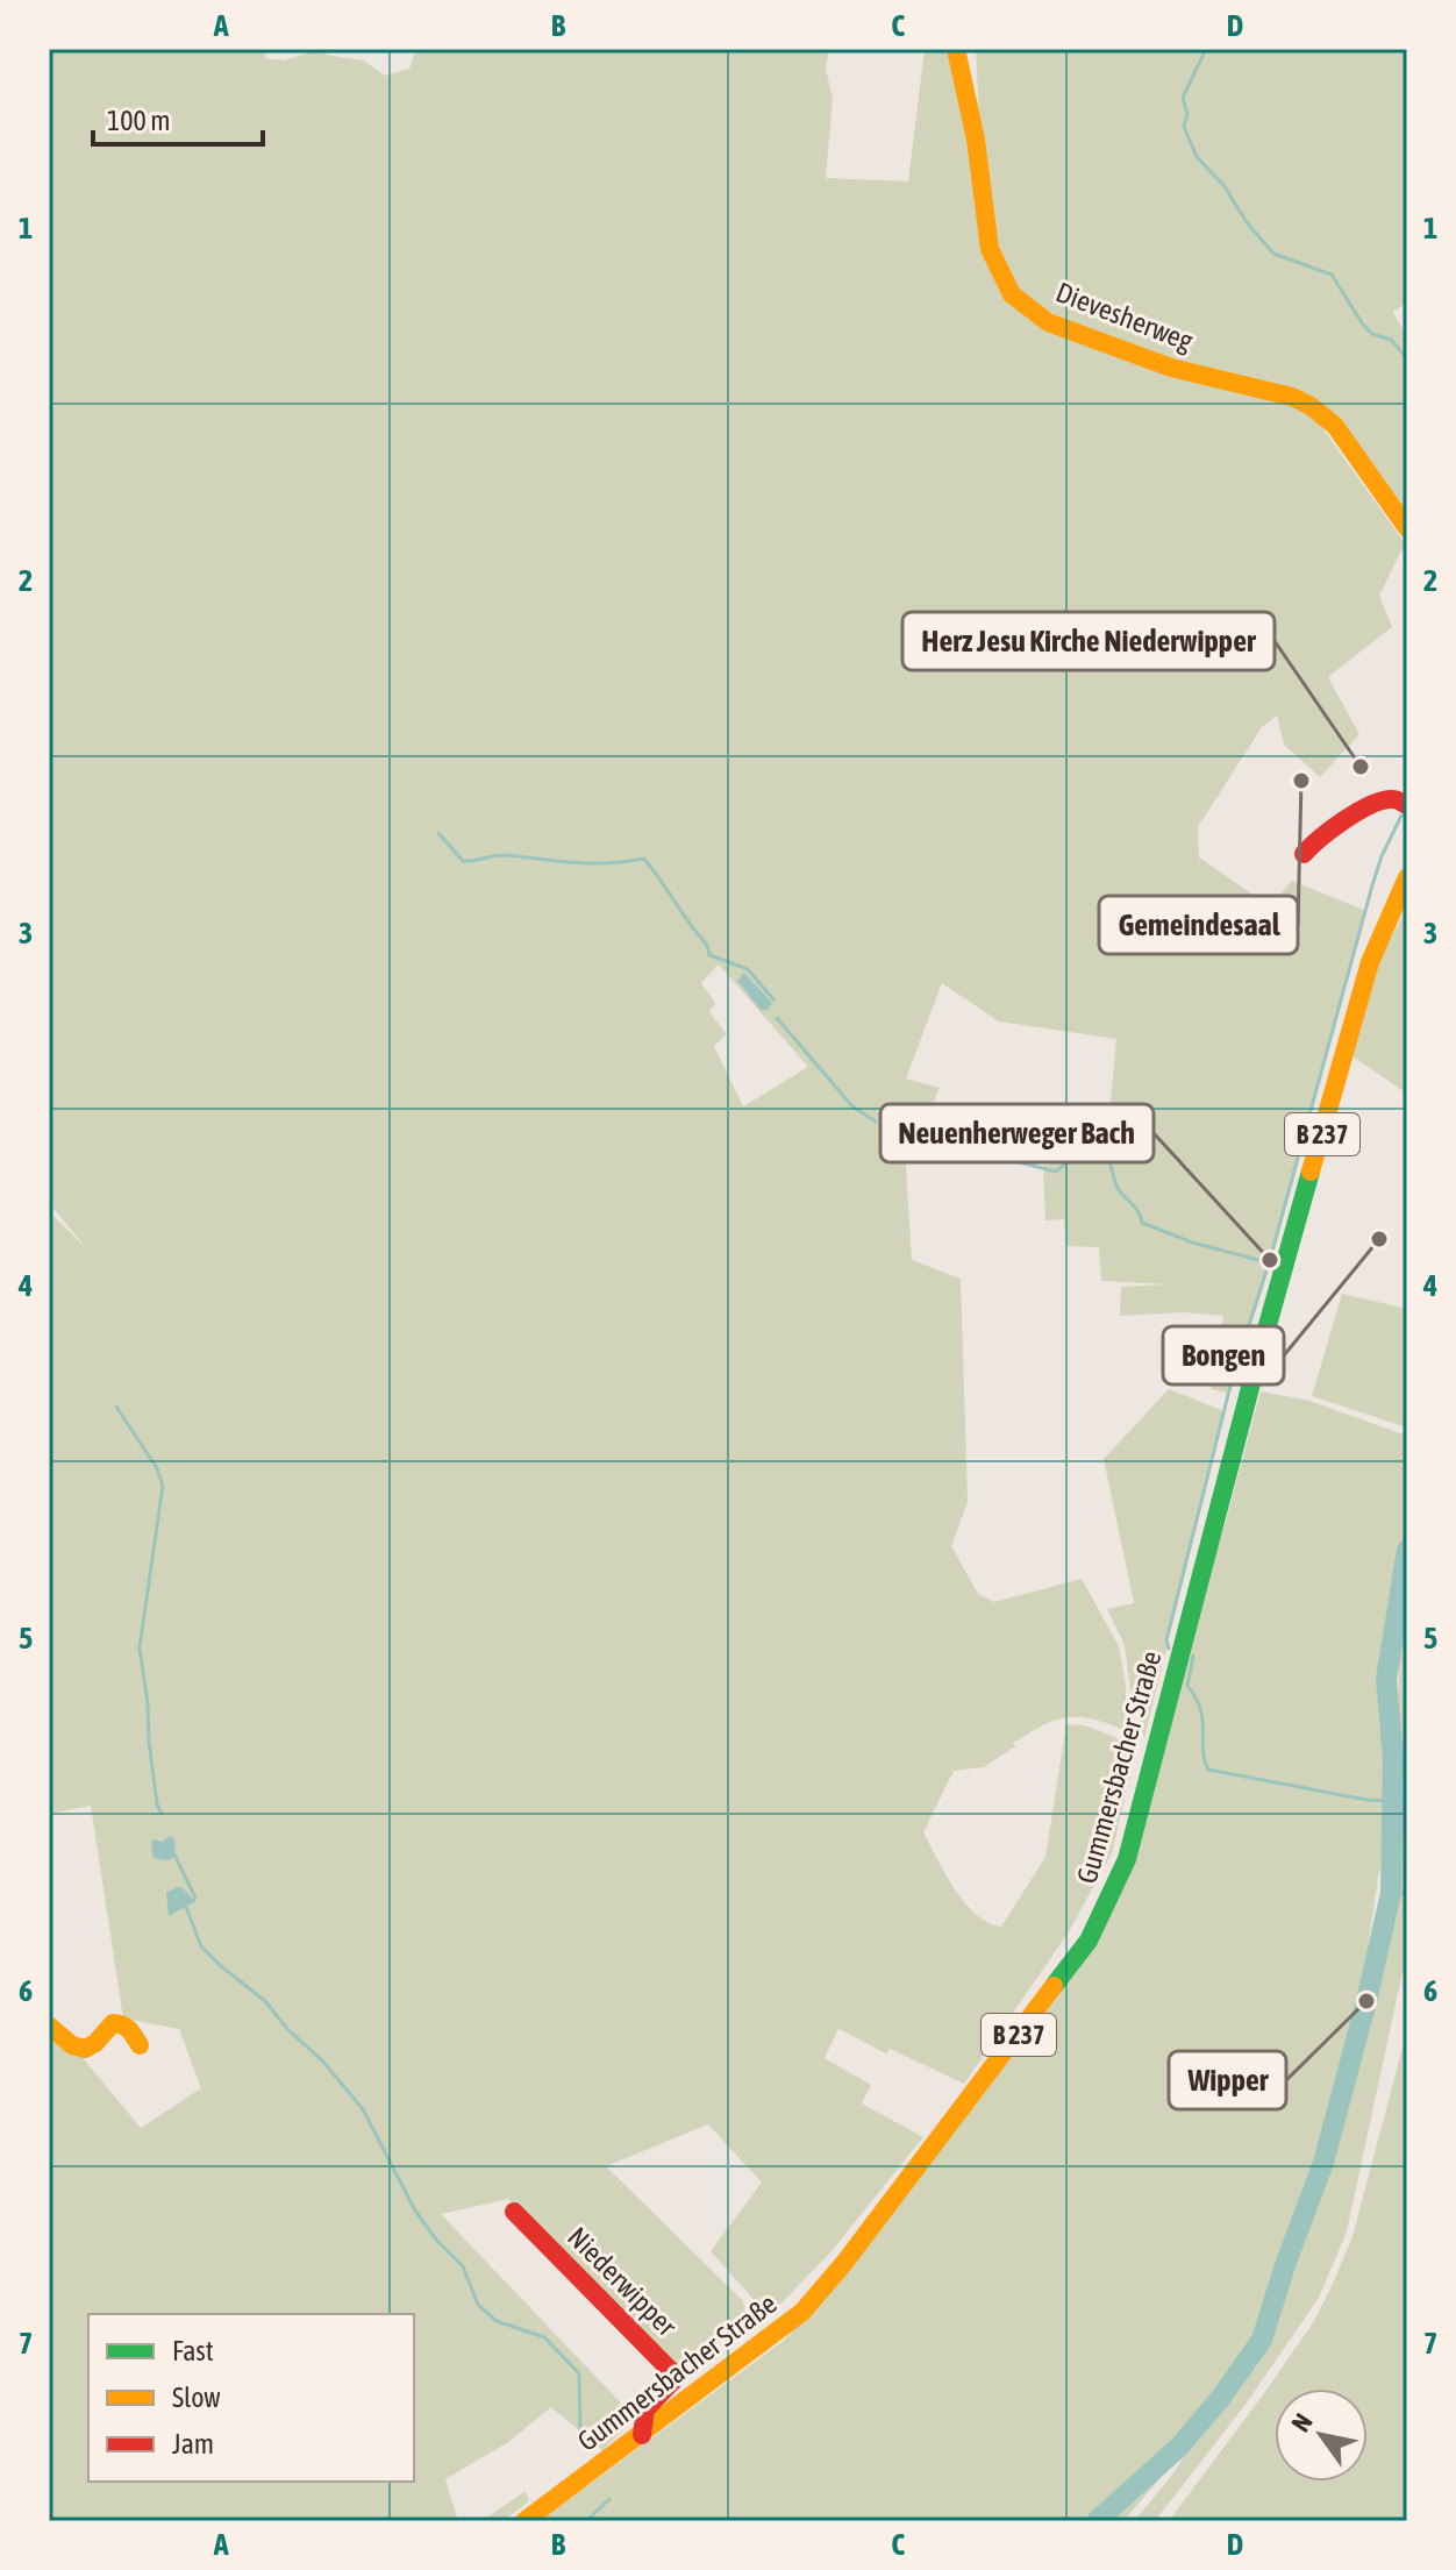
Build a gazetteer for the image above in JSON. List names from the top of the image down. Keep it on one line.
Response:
{"streets":{"main road":["Dievesherweg","B 237","Gummersbacher Straße","Niederwipper"]},"crossings":[["Gummersbacher Straße","Niederwipper"]],"places":["Herz Jesu Kirche Niederwipper","Gemeindesaal","Bongen","Neuenherweger Bach","Wipper"],"legend":["Fast","Slow","Jam"],"scale_bar":"100 m","north":"top left","grid":{"columns":["A","B","C","D"],"rows":["1","2","3","4","5","6","7"]}}
